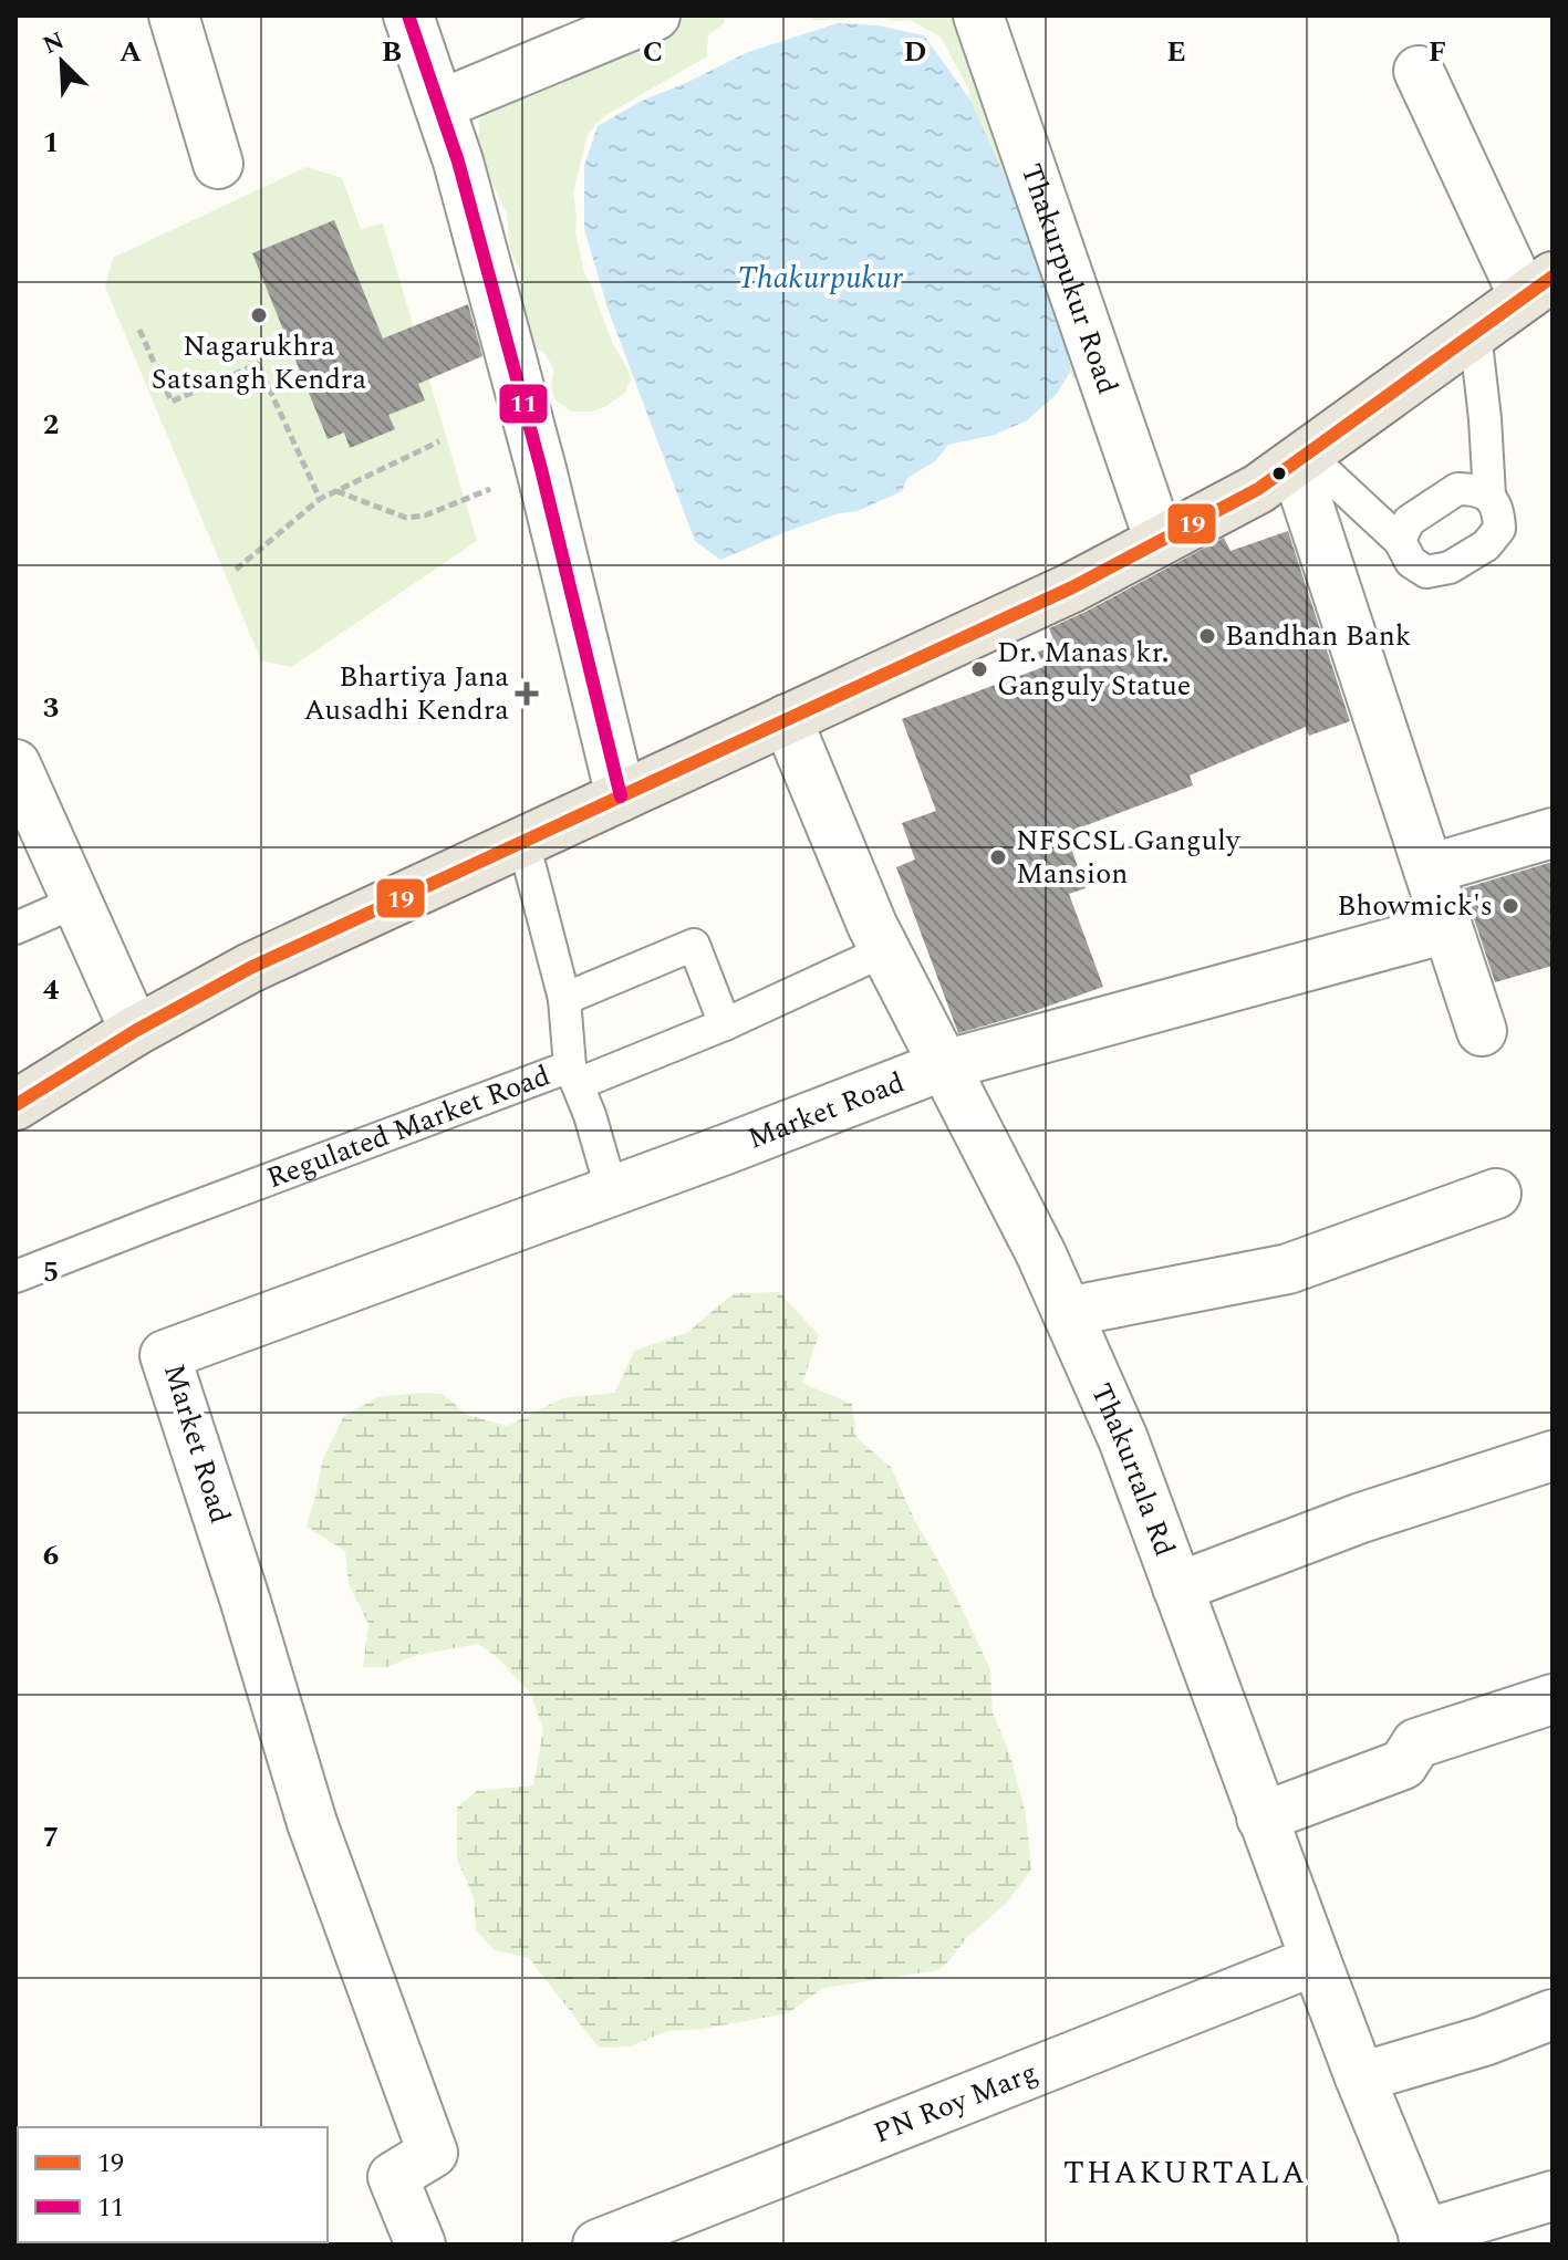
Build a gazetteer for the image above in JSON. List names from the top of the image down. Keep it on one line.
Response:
{"streets":{"street":["Thakurpukur Road","Market Road","Thakurtala Rd","PN Roy Marg"],"lane":["Regulated Market Road"]},"crossings":[["Market Road","Thakurtala Rd"],["Regulated Market Road","Thakurtala Rd"],["Thakurtala Rd","PN Roy Marg"]],"districts":["THAKURTALA"],"water":["Thakurpukur"],"places":{"other":["Nagarukhra Satsangh Kendra","Bandhan Bank","Dr. Manas kr. Ganguly Statue","NFSCSL Ganguly Mansion","Bhowmick's"],"health":["Bhartiya Jana Ausadhi Kendra"]},"lines":["transit line 11","transit line 19"],"legend":["19","11"],"north":"top left","grid":{"columns":["A","B","C","D","E","F"],"rows":["1","2","3","4","5","6","7"]}}
